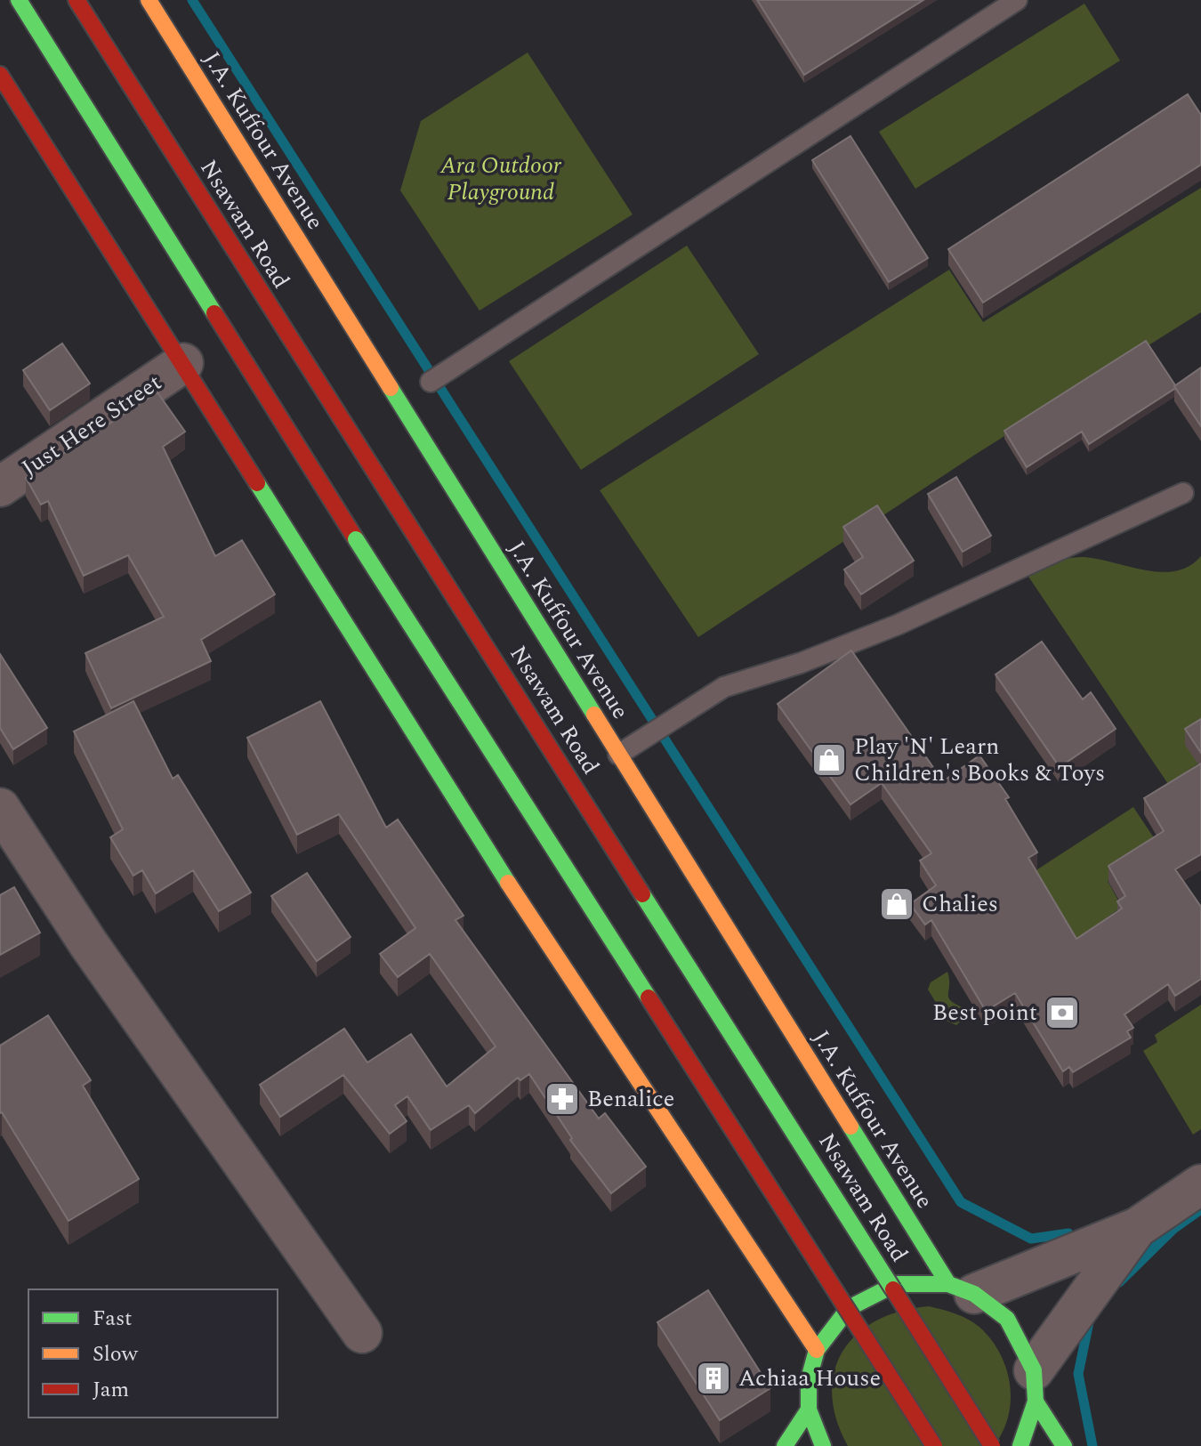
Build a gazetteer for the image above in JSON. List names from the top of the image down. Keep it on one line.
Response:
{"streets":{"main road":["J.A. Kuffour Avenue","Nsawam Road"],"street":["Just Here Street"]},"parks":["Ara Outdoor Playground"],"places":{"shop":["Play 'N' Learn Children's Books & Toys","Chalies"],"bank":["Best point"],"pharmacy":["Benalice"],"building":["Achiaa House"]},"legend":["Fast","Slow","Jam"]}
